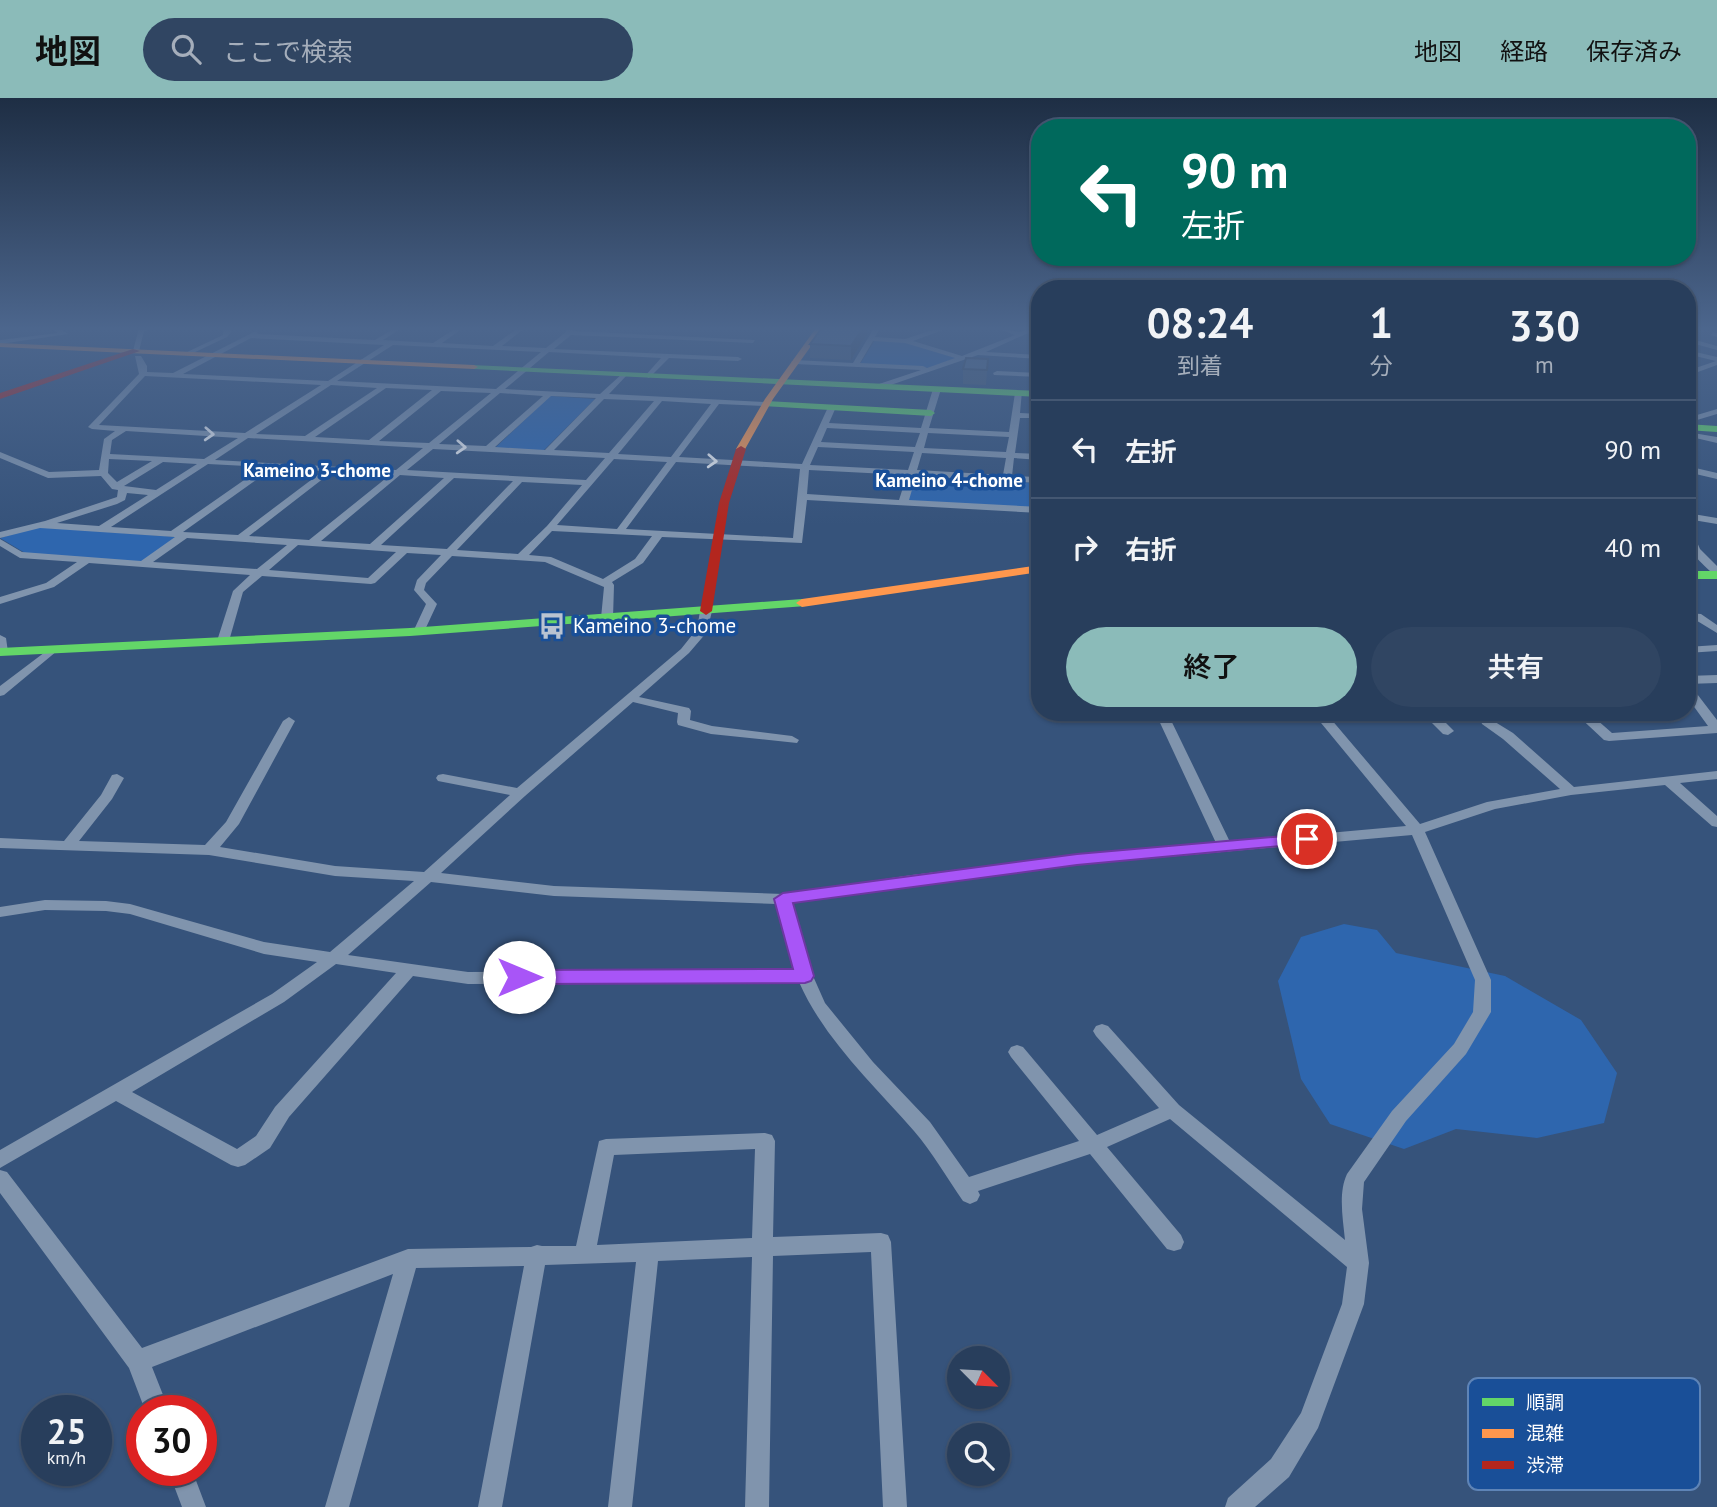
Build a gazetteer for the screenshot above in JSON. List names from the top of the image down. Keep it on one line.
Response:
{"districts":["Kameino 3-chome","Kameino 4-chome"],"places":{"bus stop":["Kameino 3-chome"]},"legend":["順調","混雑","渋滞"],"north":"bottom right","page":{"header":"地図","search":"ここで検索","nav":["地図","経路","保存済み"],"turn":["90 m","左折"],"eta":["08:24","到着","1","分","330","m"],"list":[{"name":"左折","value":"90 m"},{"name":"右折","value":"40 m"}],"buttons":["終了","共有"],"speed":"25 km/h","limit":"30"}}
